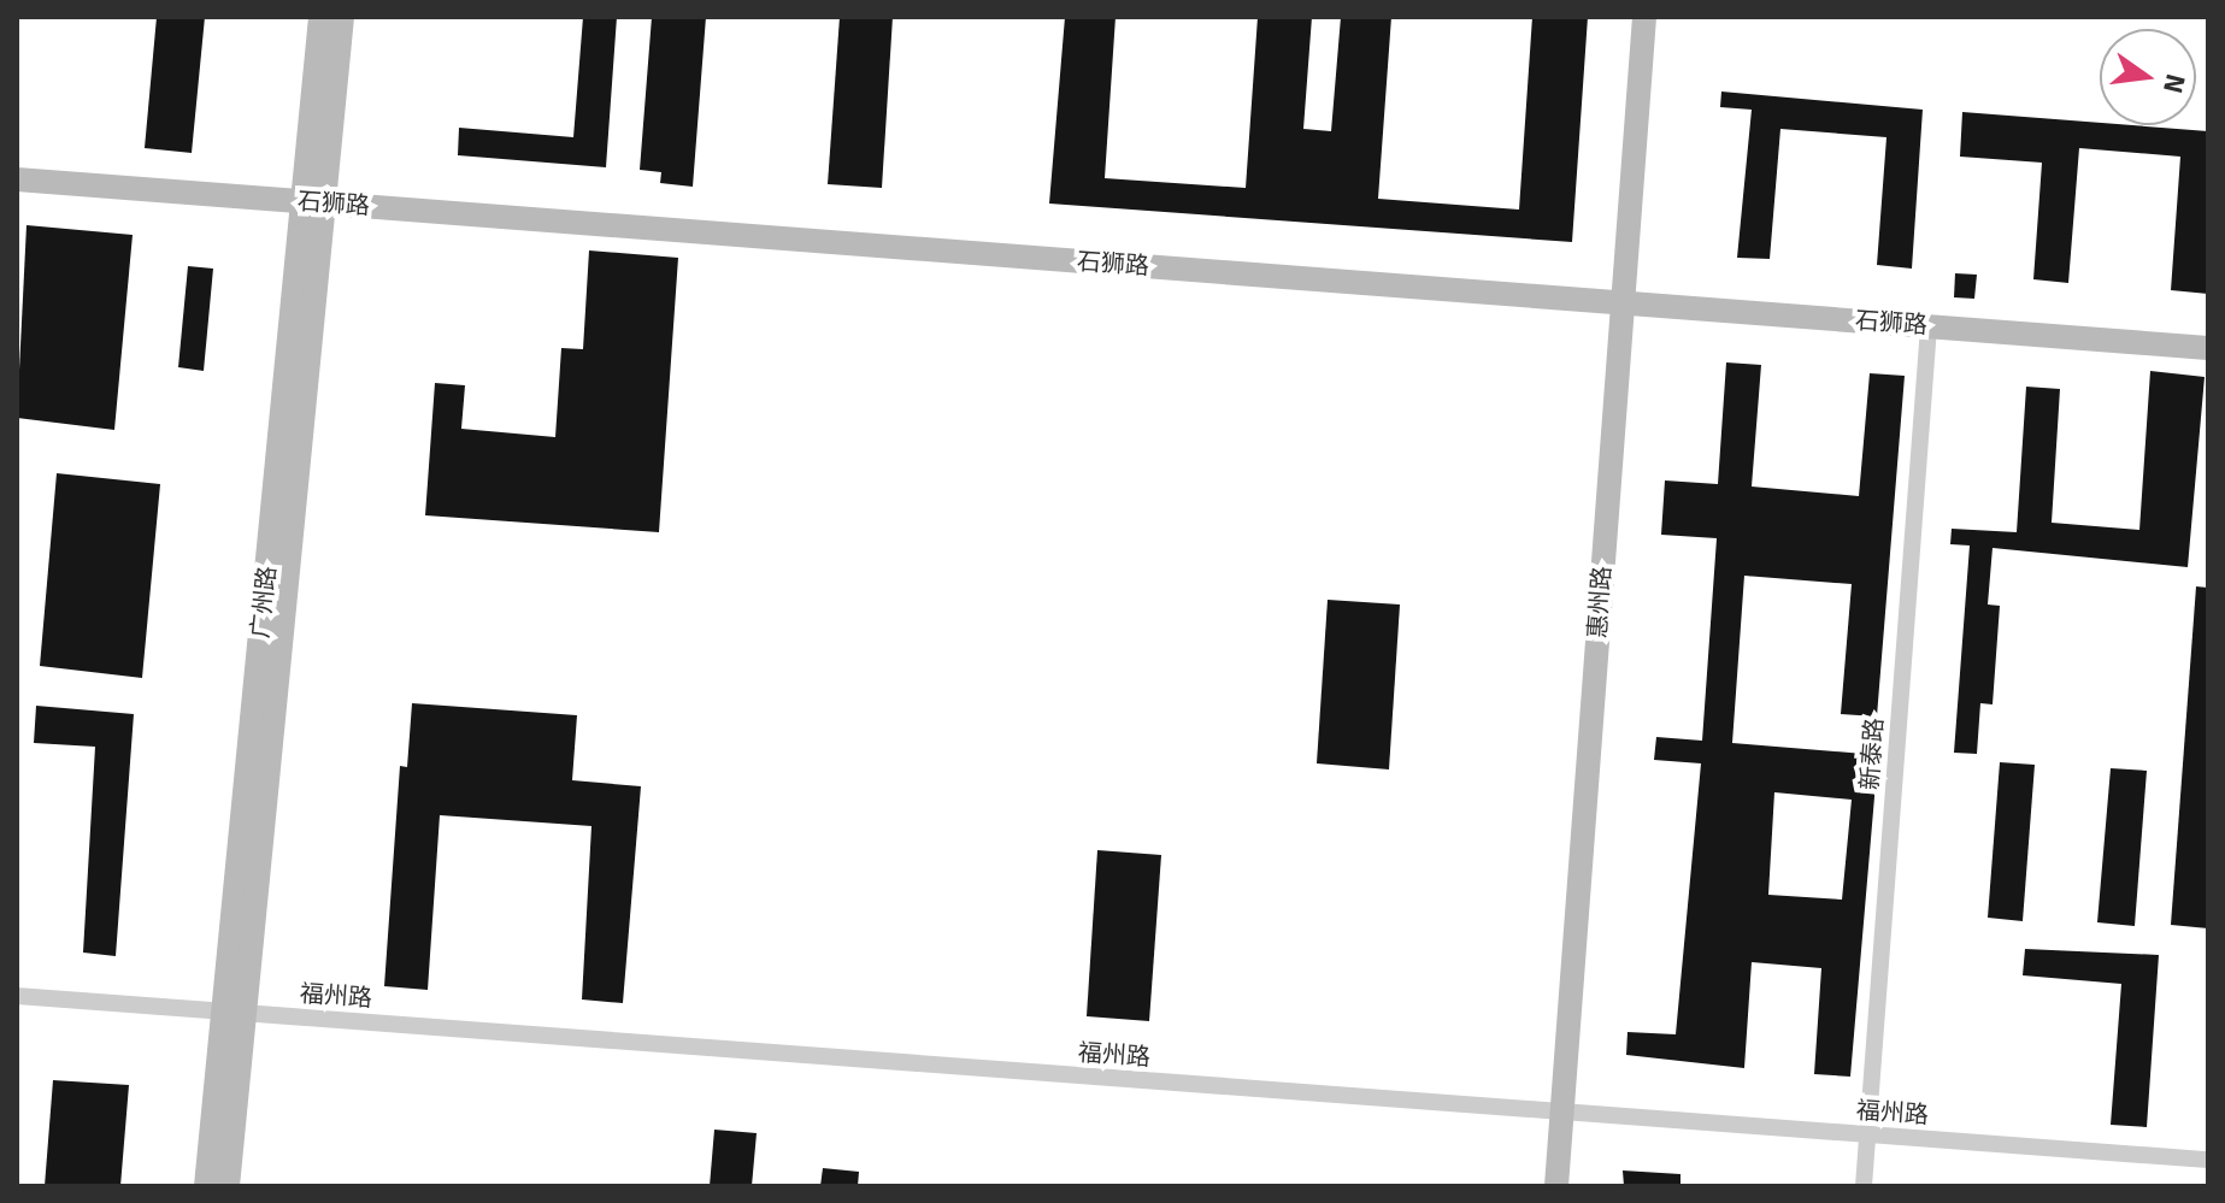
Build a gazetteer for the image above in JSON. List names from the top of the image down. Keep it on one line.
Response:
{"streets":{"street":["石狮路","广州路","惠州路","新泰路","福州路"]},"crossings":[["石狮路","广州路"],["石狮路","新泰路"],["广州路","福州路"],["新泰路","福州路"]],"north":"right"}
